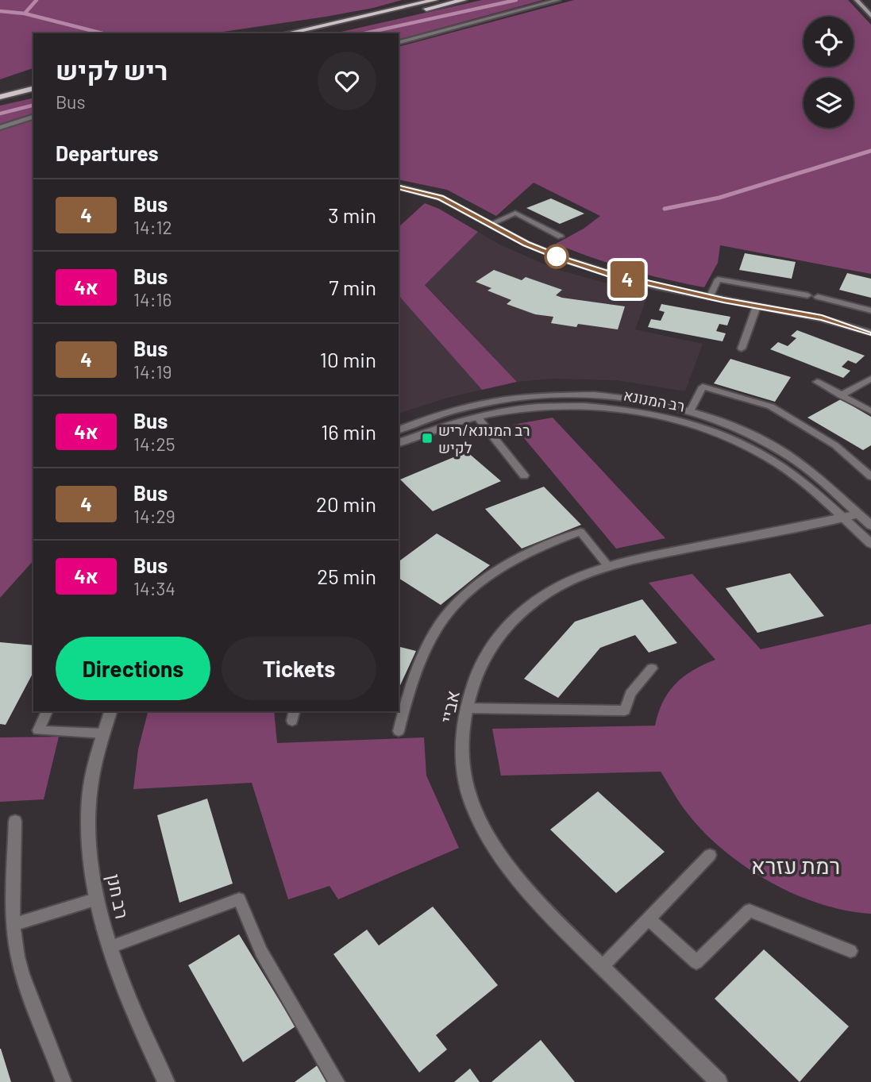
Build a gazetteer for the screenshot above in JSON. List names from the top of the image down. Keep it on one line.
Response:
{"streets":{"street":["רב המנונא","אביי","רב חנן"]},"crossings":[["רב המנונא","אביי"]],"districts":["רמת עזרא"],"places":{"transit":["רב המנונא/ריש לקיש"]},"lines":["bus line 4"],"page":{"on_map":"4","heading":[["ריש לקיש","Bus"],"Departures"],"list":[{"mark":"4","name":"Bus","note":"14:12","value":"3 min"},{"mark":"4א","name":"Bus","note":"14:16","value":"7 min"},{"mark":"4","name":"Bus","note":"14:19","value":"10 min"},{"mark":"4א","name":"Bus","note":"14:25","value":"16 min"},{"mark":"4","name":"Bus","note":"14:29","value":"20 min"},{"mark":"4א","name":"Bus","note":"14:34","value":"25 min"}],"buttons":["Directions","Tickets"]}}
